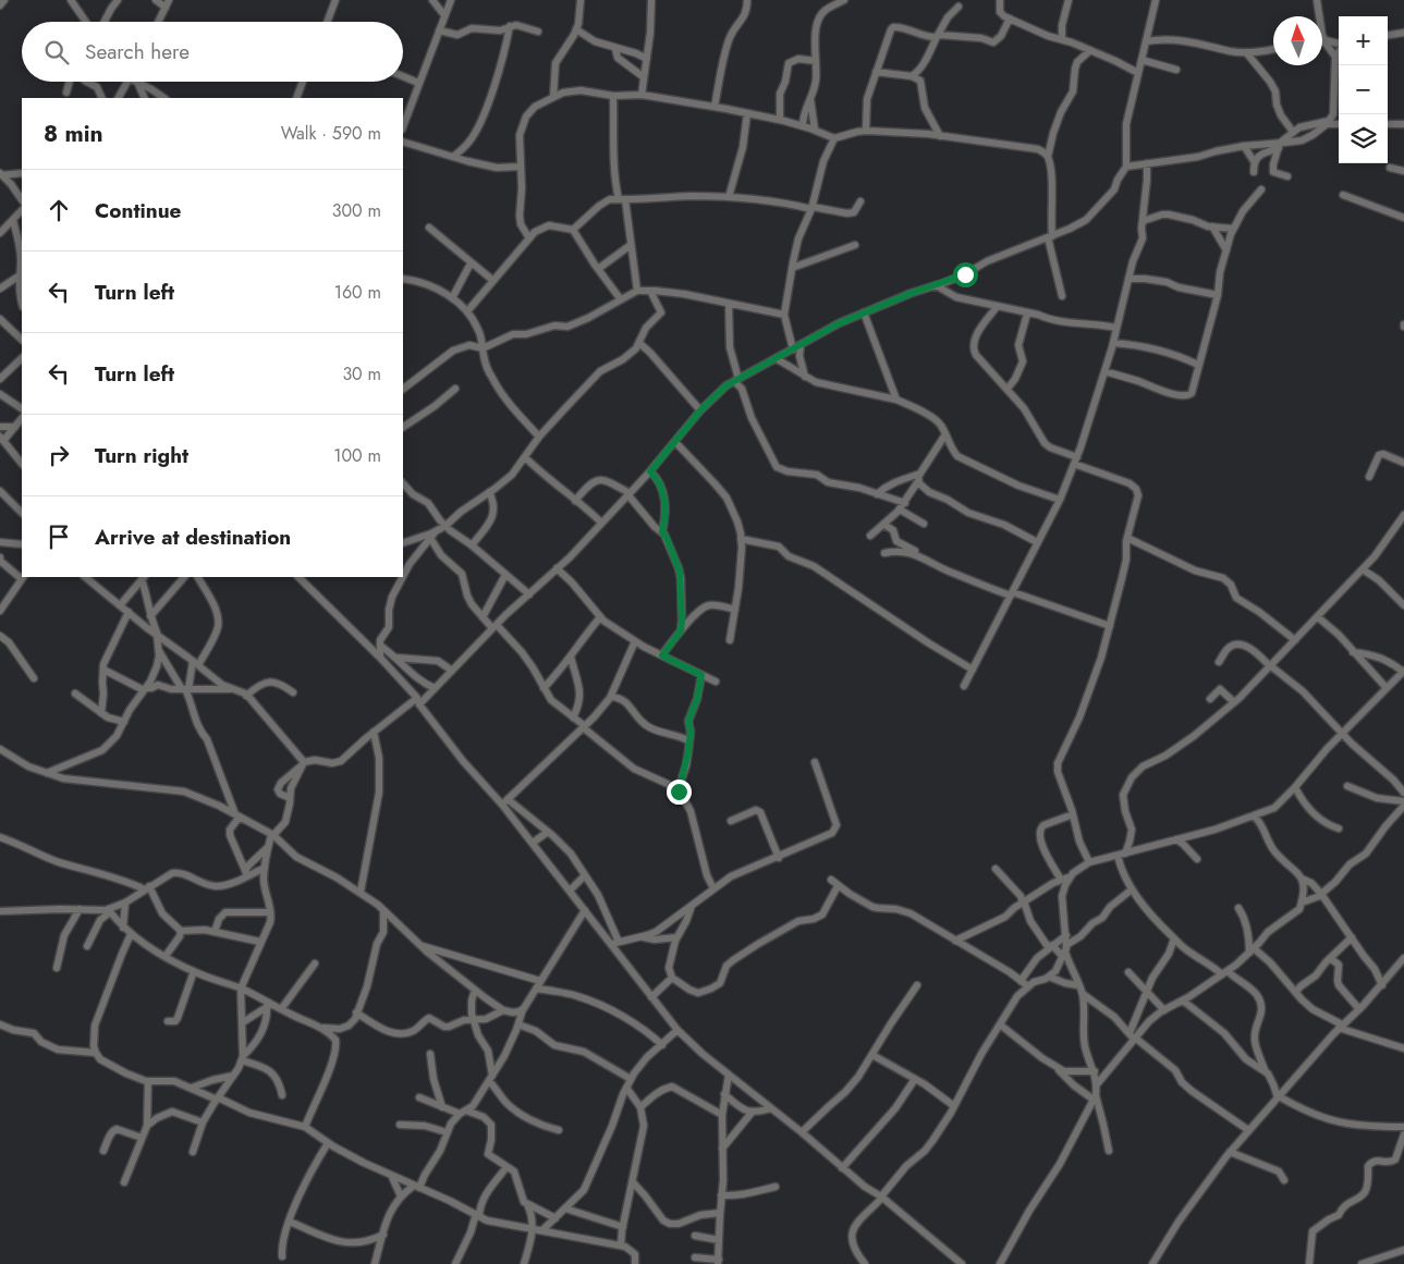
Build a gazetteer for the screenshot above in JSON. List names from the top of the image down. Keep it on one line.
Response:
{"north":"top","page":{"map_buttons":["+","−"],"search":"Search here","heading":["8 min","Walk · 590 m"],"list":[["Continue","300 m"],["Turn left","160 m"],["Turn left","30 m"],["Turn right","100 m"],"Arrive at destination"]}}
